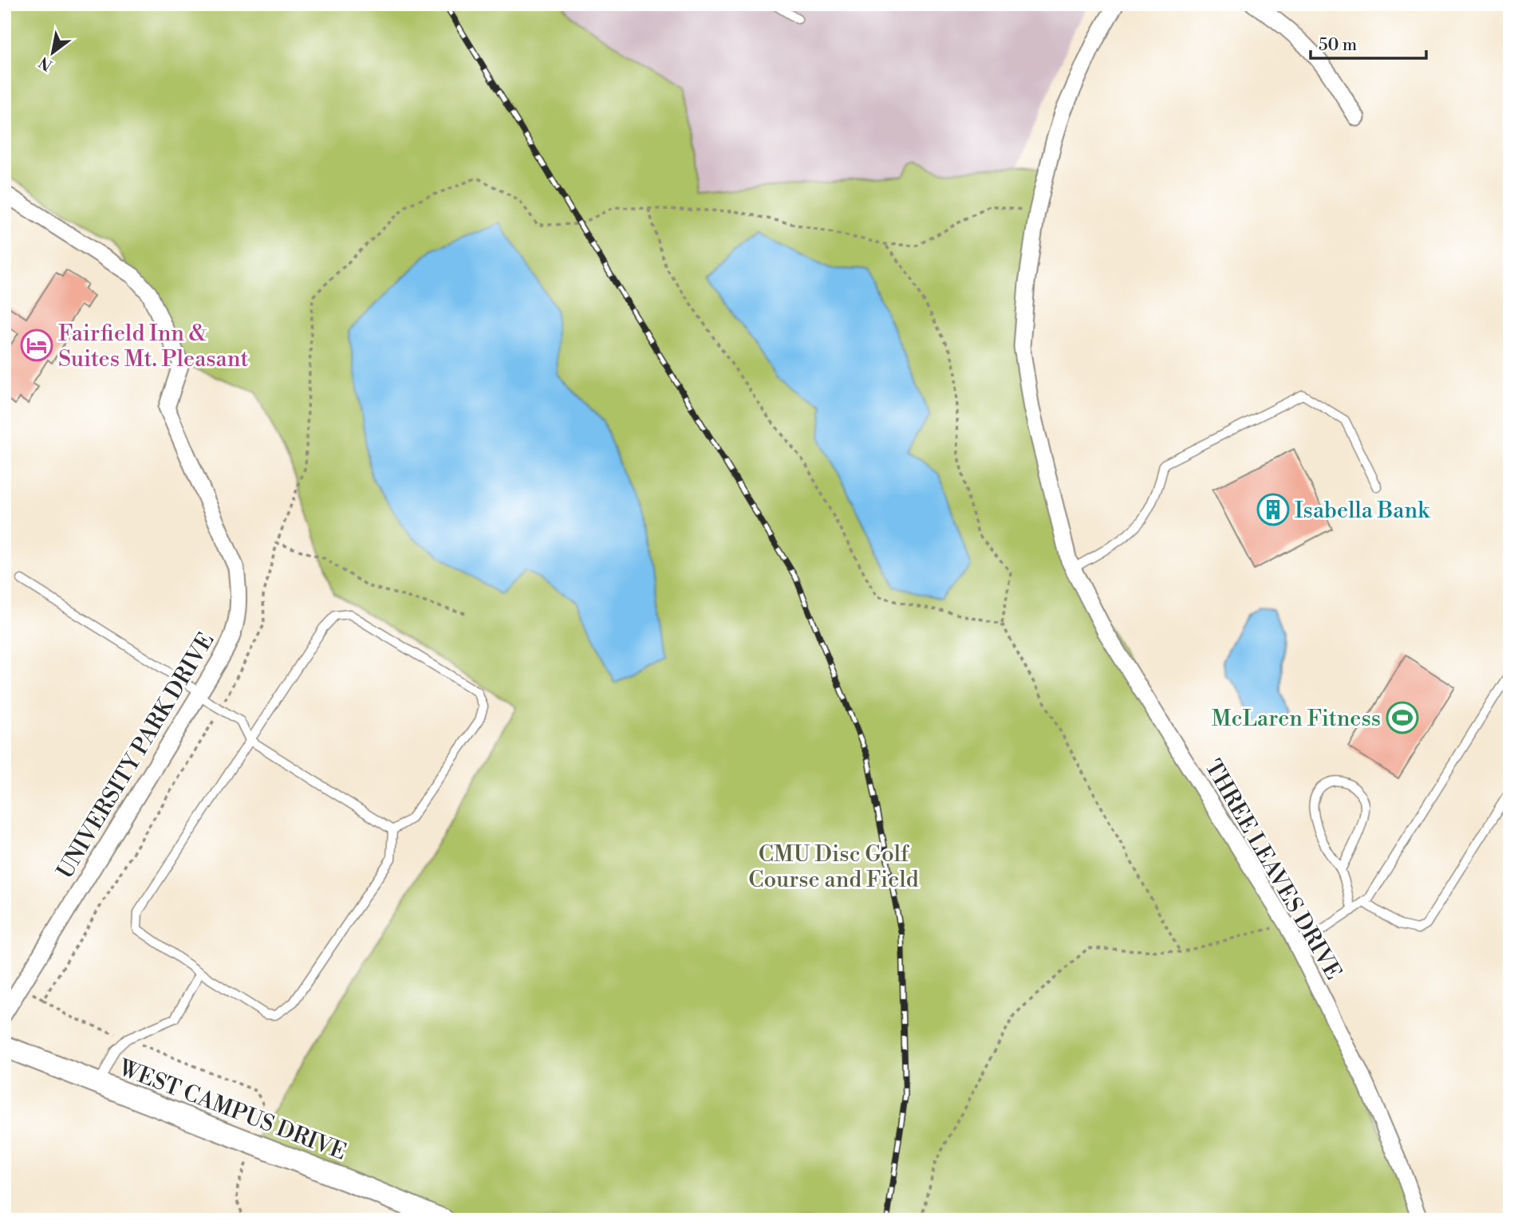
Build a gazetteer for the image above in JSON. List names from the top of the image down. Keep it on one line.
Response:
{"streets":{"street":["UNIVERSITY PARK DRIVE","THREE LEAVES DRIVE","WEST CAMPUS DRIVE"]},"parks":["CMU Disc Golf Course and Field"],"places":{"hotel":["Fairfield Inn & Suites Mt. Pleasant"],"building":["Isabella Bank"],"sports":["McLaren Fitness"]},"scale_bar":"50 m","north":"bottom left"}
